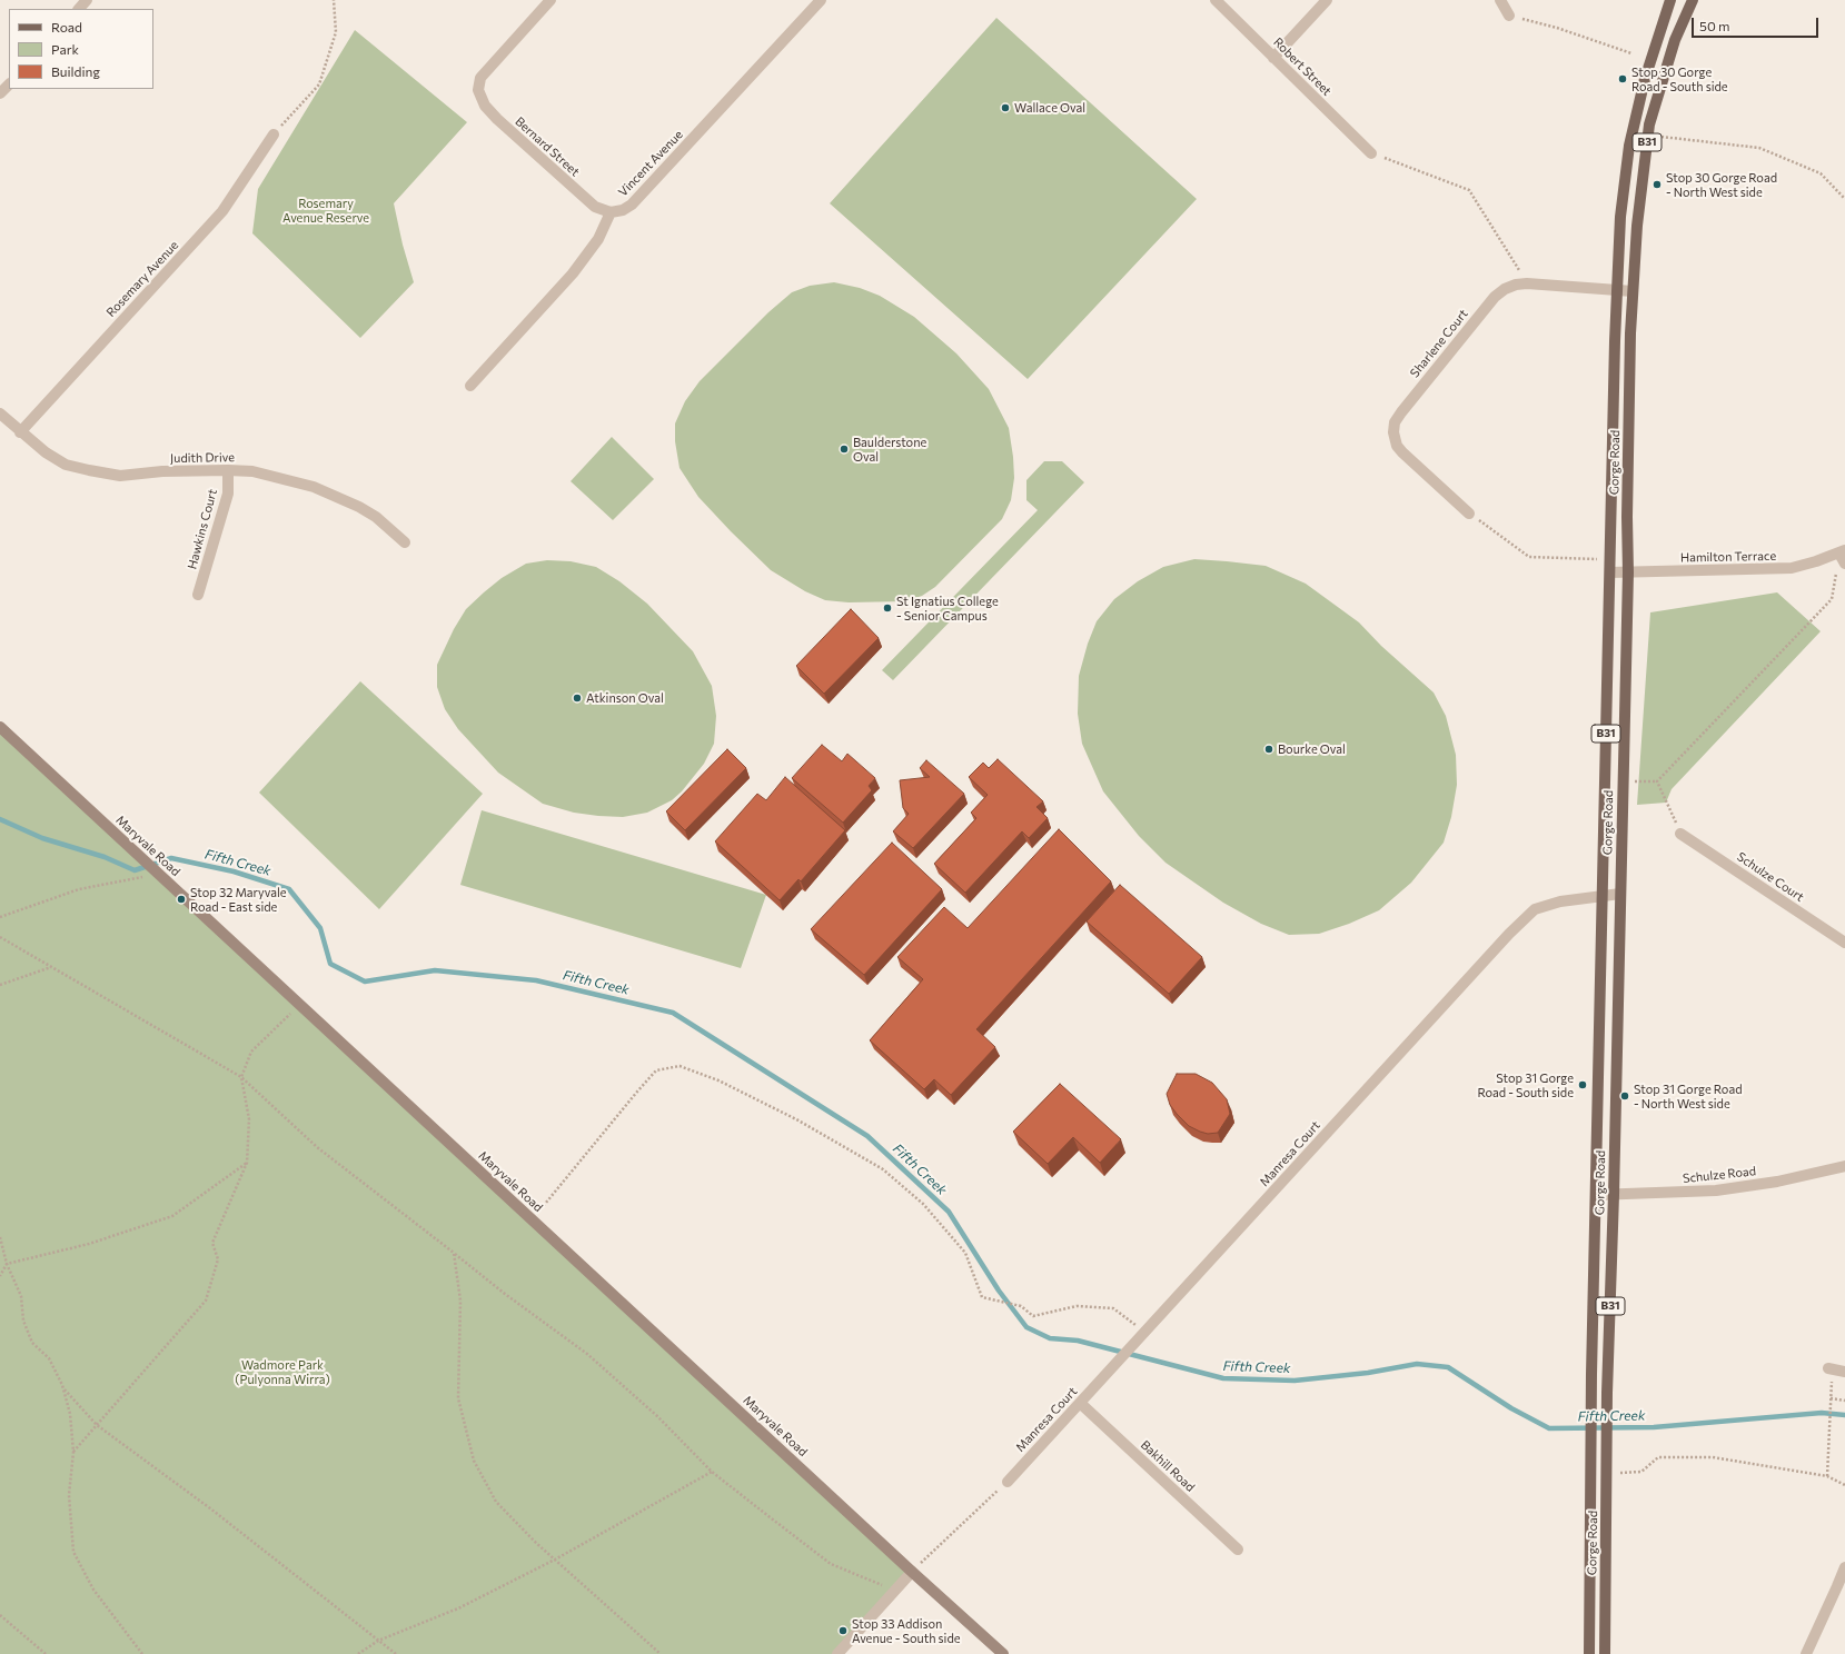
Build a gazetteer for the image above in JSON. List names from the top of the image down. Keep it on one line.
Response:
{"streets":{"main road":["B31","Gorge Road","Maryvale Road"],"street":["Robert Street","Bernard Street","Vincent Avenue","Rosemary Avenue","Sharlene Court","Judith Drive","Hawkins Court","Hamilton Terrace","Schulze Court","Manresa Court","Schulze Road","Bakhill Road"]},"crossings":[["Bernard Street","Vincent Avenue"],["Rosemary Avenue","Judith Drive"],["Sharlene Court","Gorge Road"],["Judith Drive","Hawkins Court"],["Gorge Road","Hamilton Terrace"],["Gorge Road","Manresa Court"],["Gorge Road","Schulze Road"],["Manresa Court","Bakhill Road"]],"water":["Fifth Creek"],"parks":["Rosemary Avenue Reserve","Wadmore Park (Pulyonna Wirra)"],"places":["Stop 30 Gorge Road - South side","Wallace Oval","Stop 30 Gorge Road - North West side","Baulderstone Oval","St Ignatius College - Senior Campus","Atkinson Oval","Bourke Oval","Stop 32 Maryvale Road - East side","Stop 31 Gorge Road - South side","Stop 31 Gorge Road - North West side","Stop 33 Addison Avenue - South side"],"legend":["Road","Park","Building"],"scale_bar":"50 m"}
